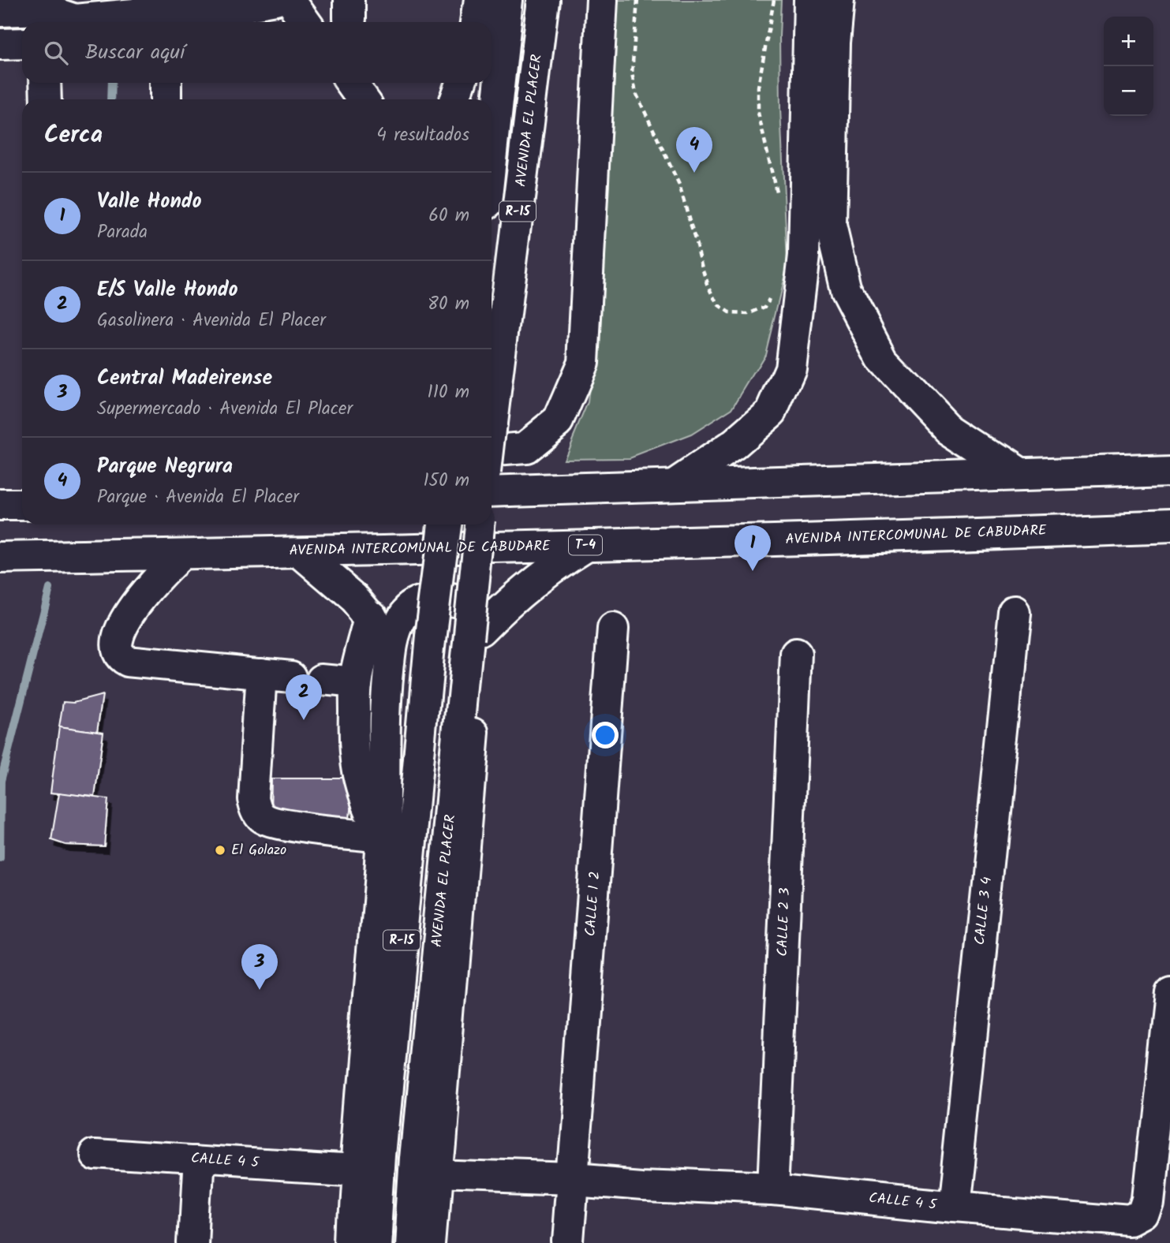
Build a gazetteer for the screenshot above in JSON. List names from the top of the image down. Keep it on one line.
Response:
{"streets":{"main road":["AVENIDA EL PLACER","R-15","AVENIDA INTERCOMUNAL DE CABUDARE","T-4","CALLE 1 2","CALLE 3 4","CALLE 2 3","CALLE 4 5"]},"crossings":[["CALLE 1 2","CALLE 4 5"],["CALLE 3 4","CALLE 4 5"],["CALLE 2 3","CALLE 4 5"]],"places":["El Golazo"],"page":{"map_buttons":["+","−"],"search":"Buscar aquí","heading":["Cerca","4 resultados"],"pins":["4","1","2","3"],"list":[{"mark":"1","name":"Valle Hondo","note":"Parada","value":"60 m"},{"mark":"2","name":"E/S Valle Hondo","note":"Gasolinera · Avenida El Placer","value":"80 m"},{"mark":"3","name":"Central Madeirense","note":"Supermercado · Avenida El Placer","value":"110 m"},{"mark":"4","name":"Parque Negrura","note":"Parque · Avenida El Placer","value":"150 m"}]}}
